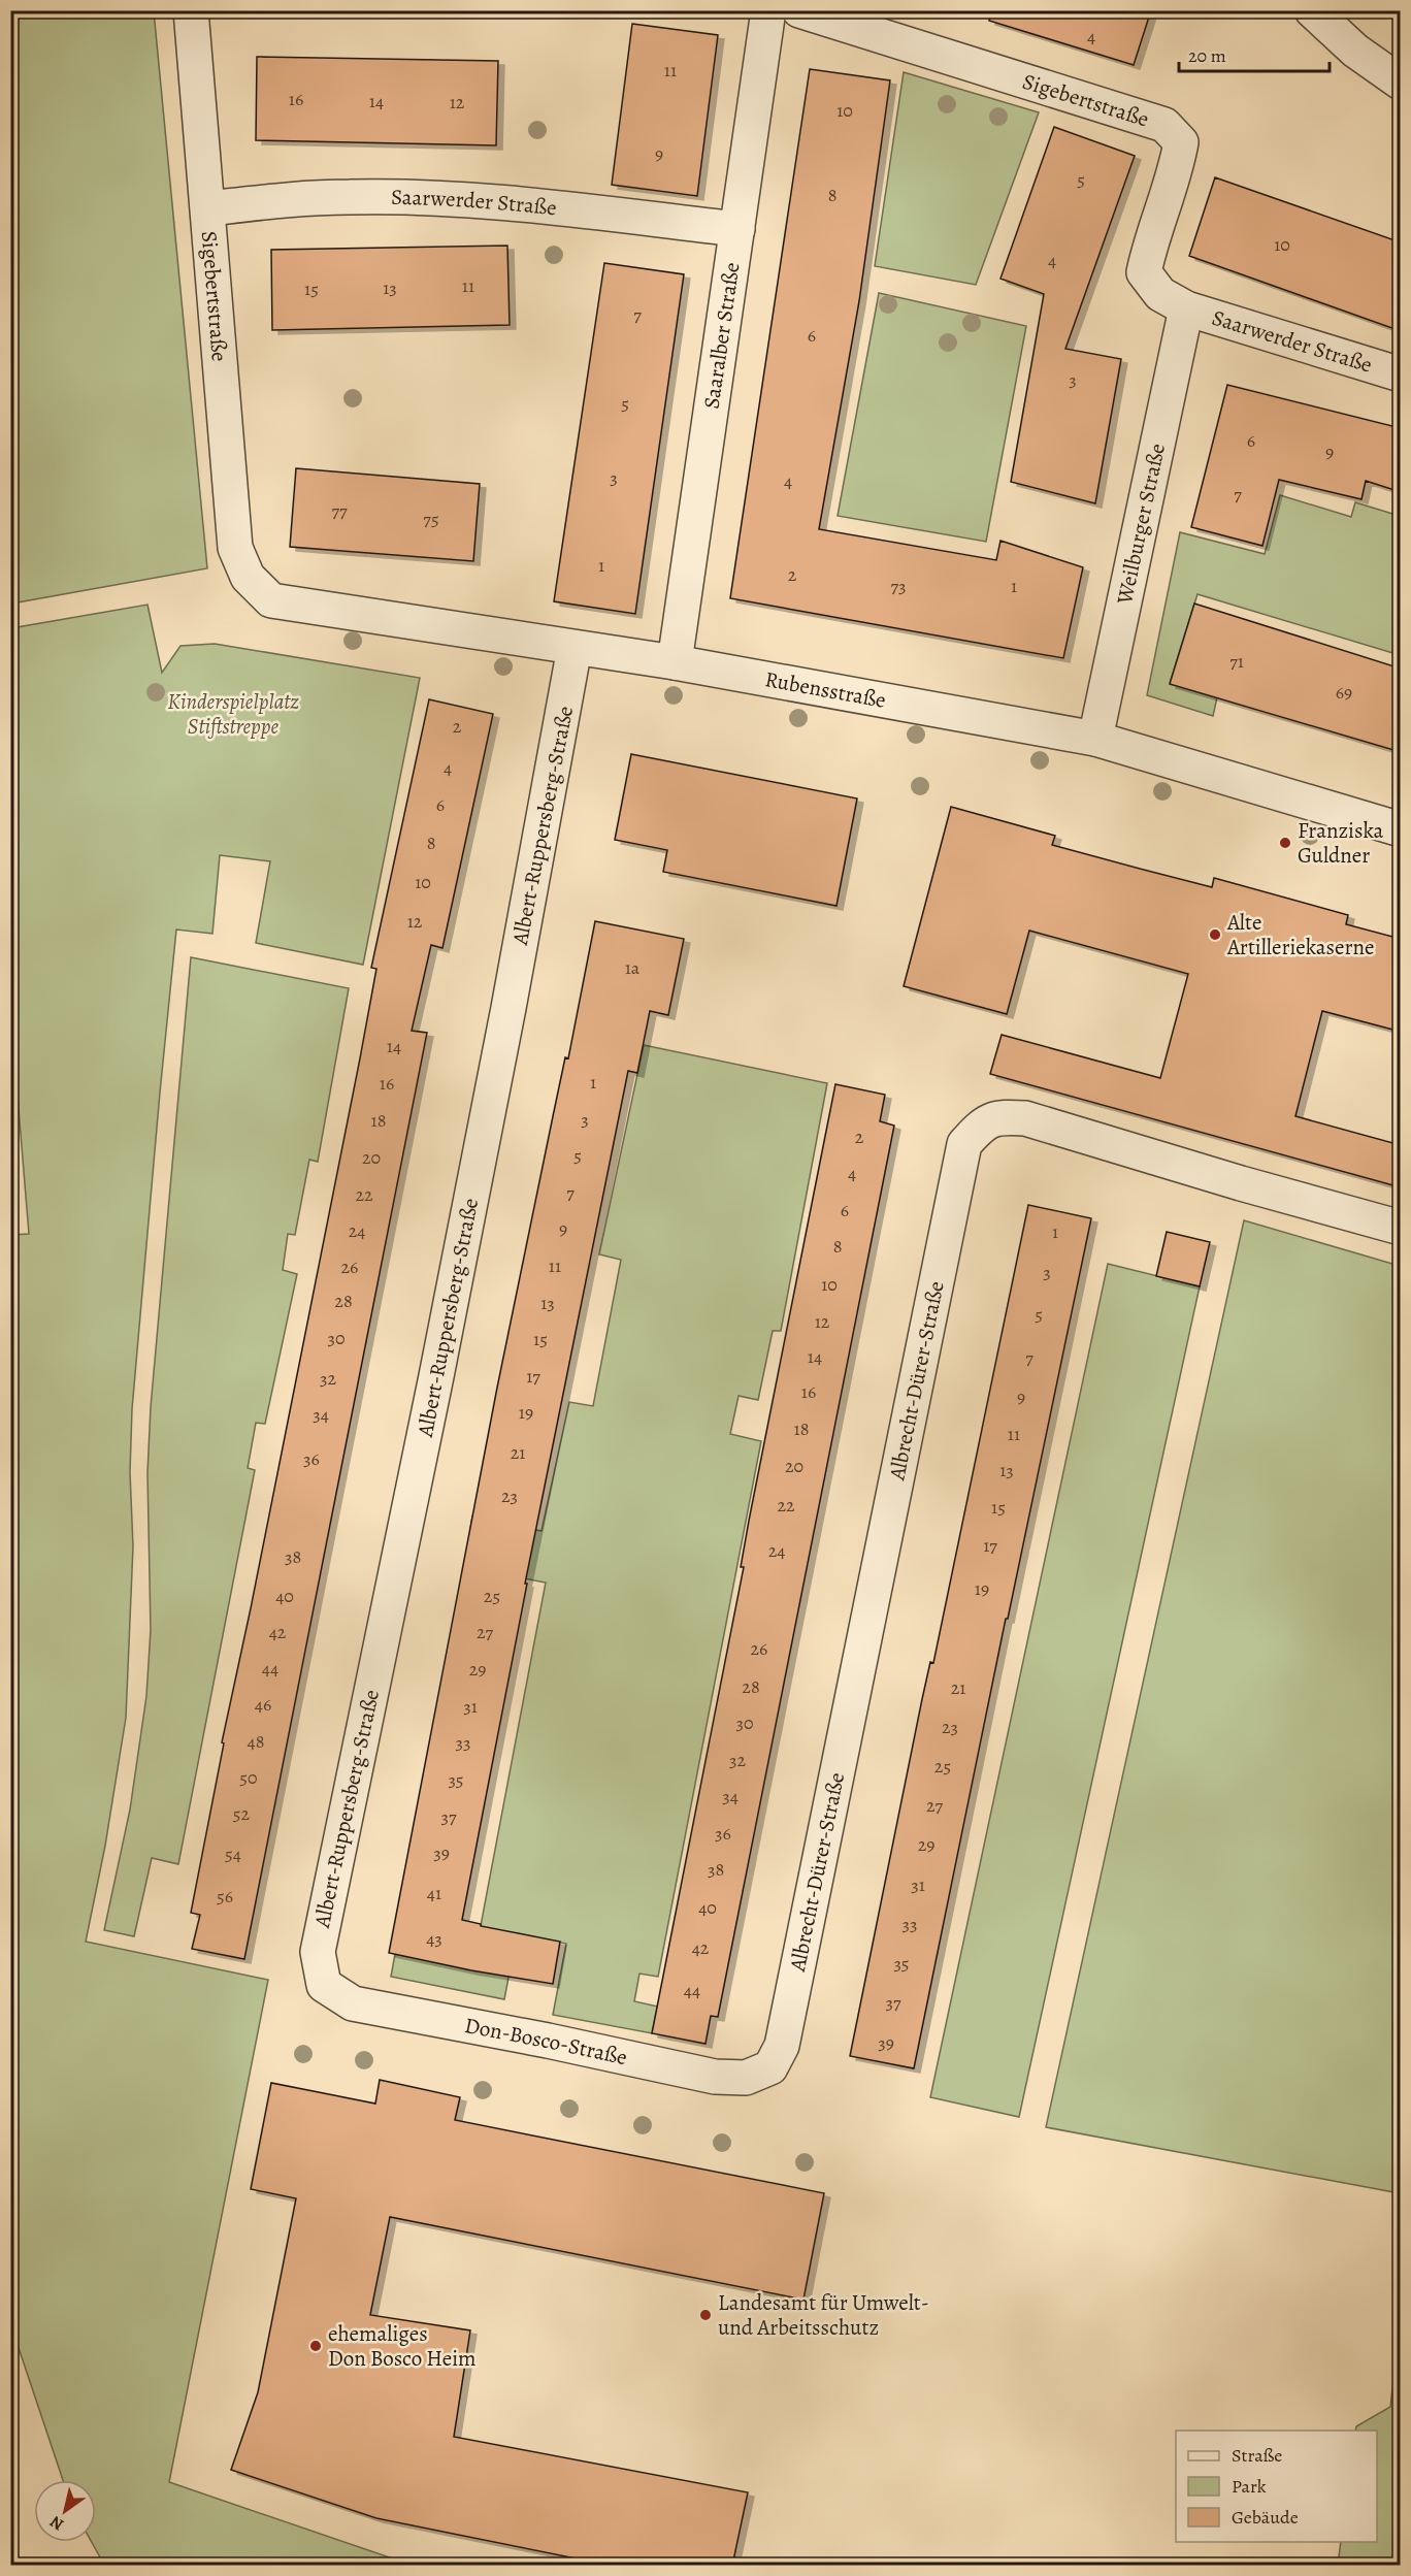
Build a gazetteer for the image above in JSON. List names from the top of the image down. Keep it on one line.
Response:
{"streets":{"street":["Sigebertstraße","Saarwerder Straße","Saaralber Straße","Weilburger Straße","Rubensstraße","Albert-Ruppersberg-Straße","Albrecht-Dürer-Straße","Don-Bosco-Straße"]},"crossings":[["Sigebertstraße","Saarwerder Straße"],["Sigebertstraße","Weilburger Straße"],["Sigebertstraße","Rubensstraße"],["Saarwerder Straße","Saaralber Straße"],["Saarwerder Straße","Weilburger Straße"],["Saaralber Straße","Rubensstraße"],["Weilburger Straße","Rubensstraße"],["Rubensstraße","Albert-Ruppersberg-Straße"],["Albert-Ruppersberg-Straße","Don-Bosco-Straße"],["Albrecht-Dürer-Straße","Don-Bosco-Straße"]],"parks":["Kinderspielplatz Stiftstreppe"],"places":["Franziska Guldner","Alte Artilleriekaserne","Landesamt für Umwelt- und Arbeitsschutz","ehemaliges Don Bosco Heim"],"house_numbers":["4","11","16","14","12","10","9","5","8","10","4","11","13","15","7","6","3","5","6","9","3","4","7","77","75","1","2","73","1","71","69","2","4","6","8","10","12","1a","14","1","16","3","18","2","5","20","4","7","22","6","9","24","1","8","11","26","3","10","28","13","5","12","30","15","14","7","17","32","16","9","19","34","18","11","21","36","20","13","23","22","15","17","24","38","19","40","25","42","27","26","44","29","28","21","46","31","30","23","48","33","32","25","50","35","34","27","52","37","36","29","39","54","38","31","41","56","40","33","43","42","35","44","37","39"],"legend":["Straße","Park","Gebäude"],"scale_bar":"20 m","north":"bottom left"}
